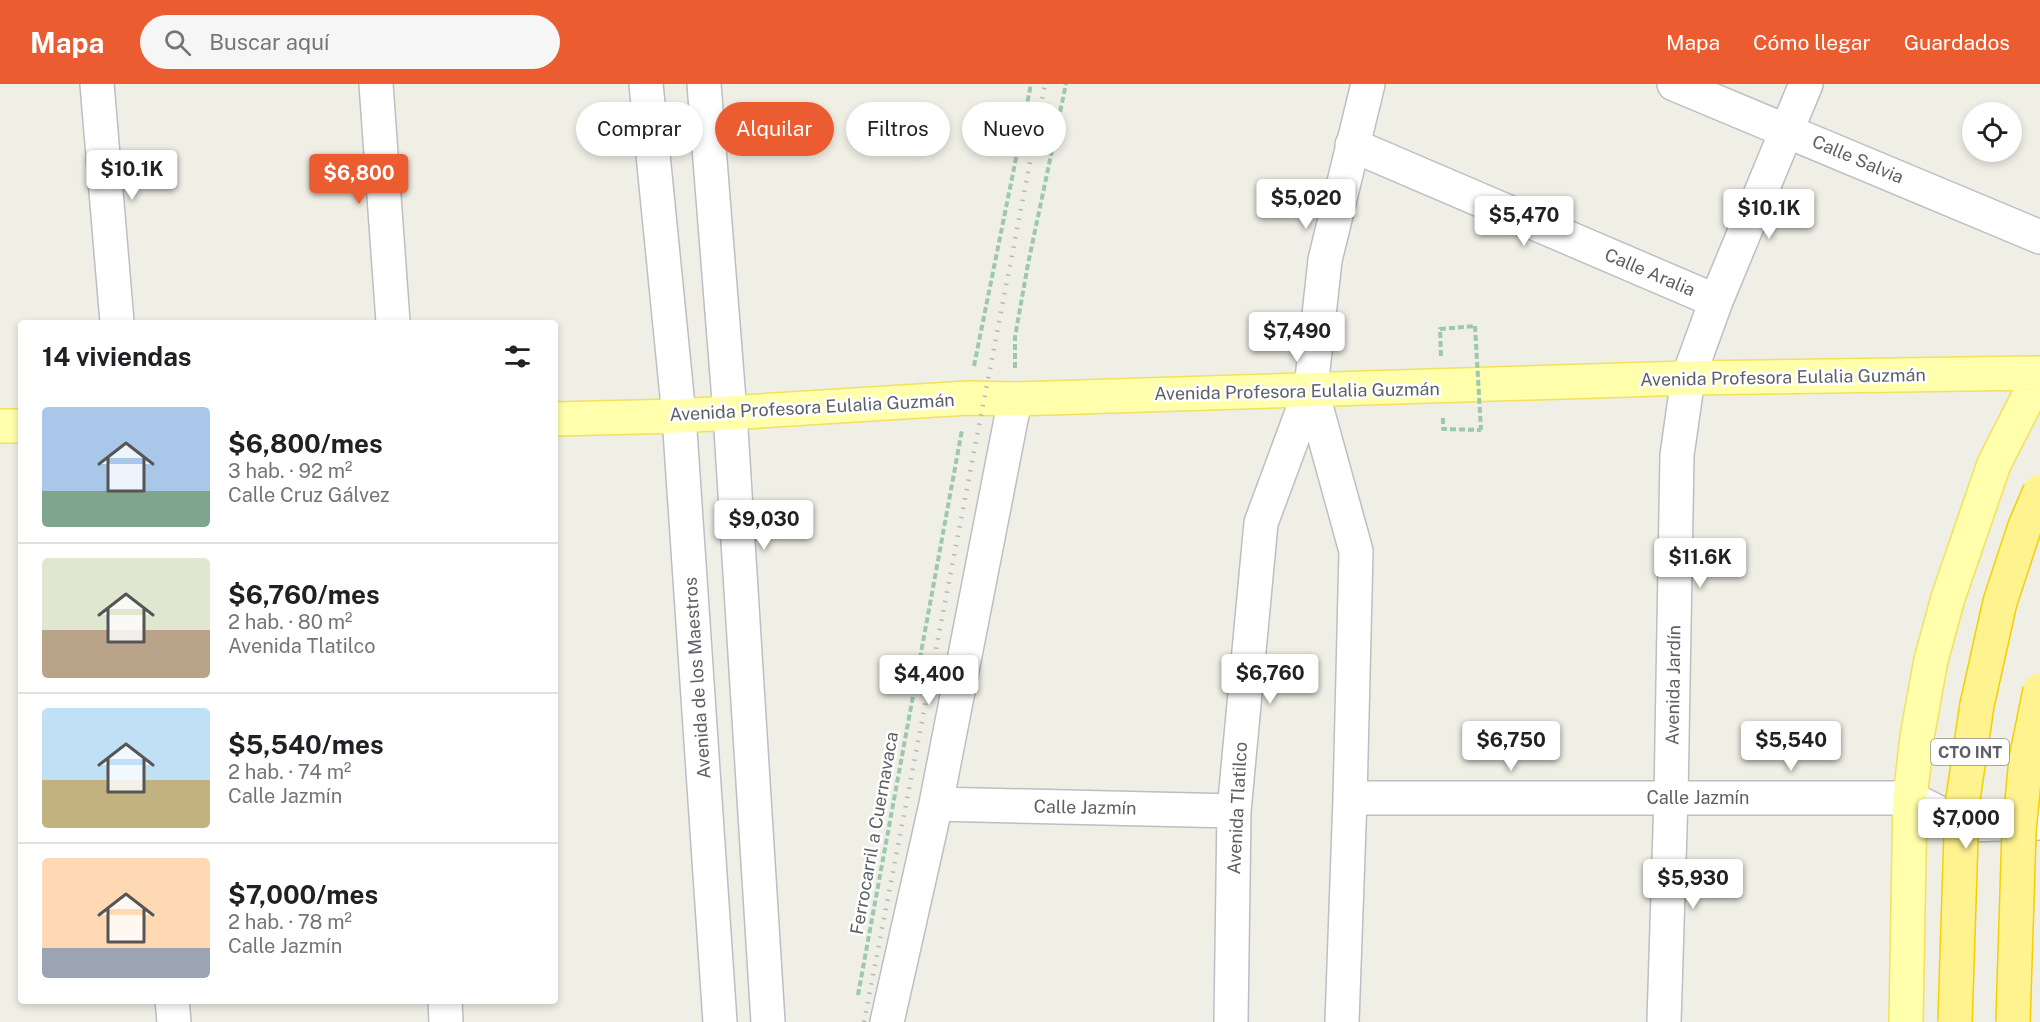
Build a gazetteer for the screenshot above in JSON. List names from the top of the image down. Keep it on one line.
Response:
{"streets":{"highway":["CTO INT"],"main road":["Avenida Profesora Eulalia Guzmán"],"street":["Calle Salvia","Calle Aralia","Avenida de los Maestros","Avenida Jardín","Calle Jazmín","Avenida Tlatilco"],"path":["Ferrocarril a Cuernavaca"]},"crossings":[["Calle Salvia","Avenida Jardín"],["Calle Aralia","Avenida Jardín"],["Calle Aralia","Avenida Tlatilco"],["Avenida Profesora Eulalia Guzmán","Avenida de los Maestros"],["Avenida Profesora Eulalia Guzmán","Avenida Jardín"],["Avenida Profesora Eulalia Guzmán","CTO INT"],["Avenida Profesora Eulalia Guzmán","Avenida Tlatilco"],["Avenida Profesora Eulalia Guzmán","Ferrocarril a Cuernavaca"],["Avenida Jardín","Calle Jazmín"],["CTO INT","Calle Jazmín"],["Calle Jazmín","Avenida Tlatilco"]],"page":{"header":"Mapa","search":"Buscar aquí","nav":["Mapa","Cómo llegar","Guardados"],"chip":["Comprar","Alquilar","Filtros","Nuevo"],"price":["$10.1K","$6,800","$5,020","$10.1K","$5,470","$7,490","$9,030","$11.6K","$6,760","$4,400","$6,750","$5,540","$7,000","$5,930"],"heading":"14 viviendas","list":[{"name":"$6,800/mes","note":"3 hab. · 92 m² · Calle Cruz Gálvez"},{"name":"$6,760/mes","note":"2 hab. · 80 m² · Avenida Tlatilco"},{"name":"$5,540/mes","note":"2 hab. · 74 m² · Calle Jazmín"},{"name":"$7,000/mes","note":"2 hab. · 78 m² · Calle Jazmín"}]}}
